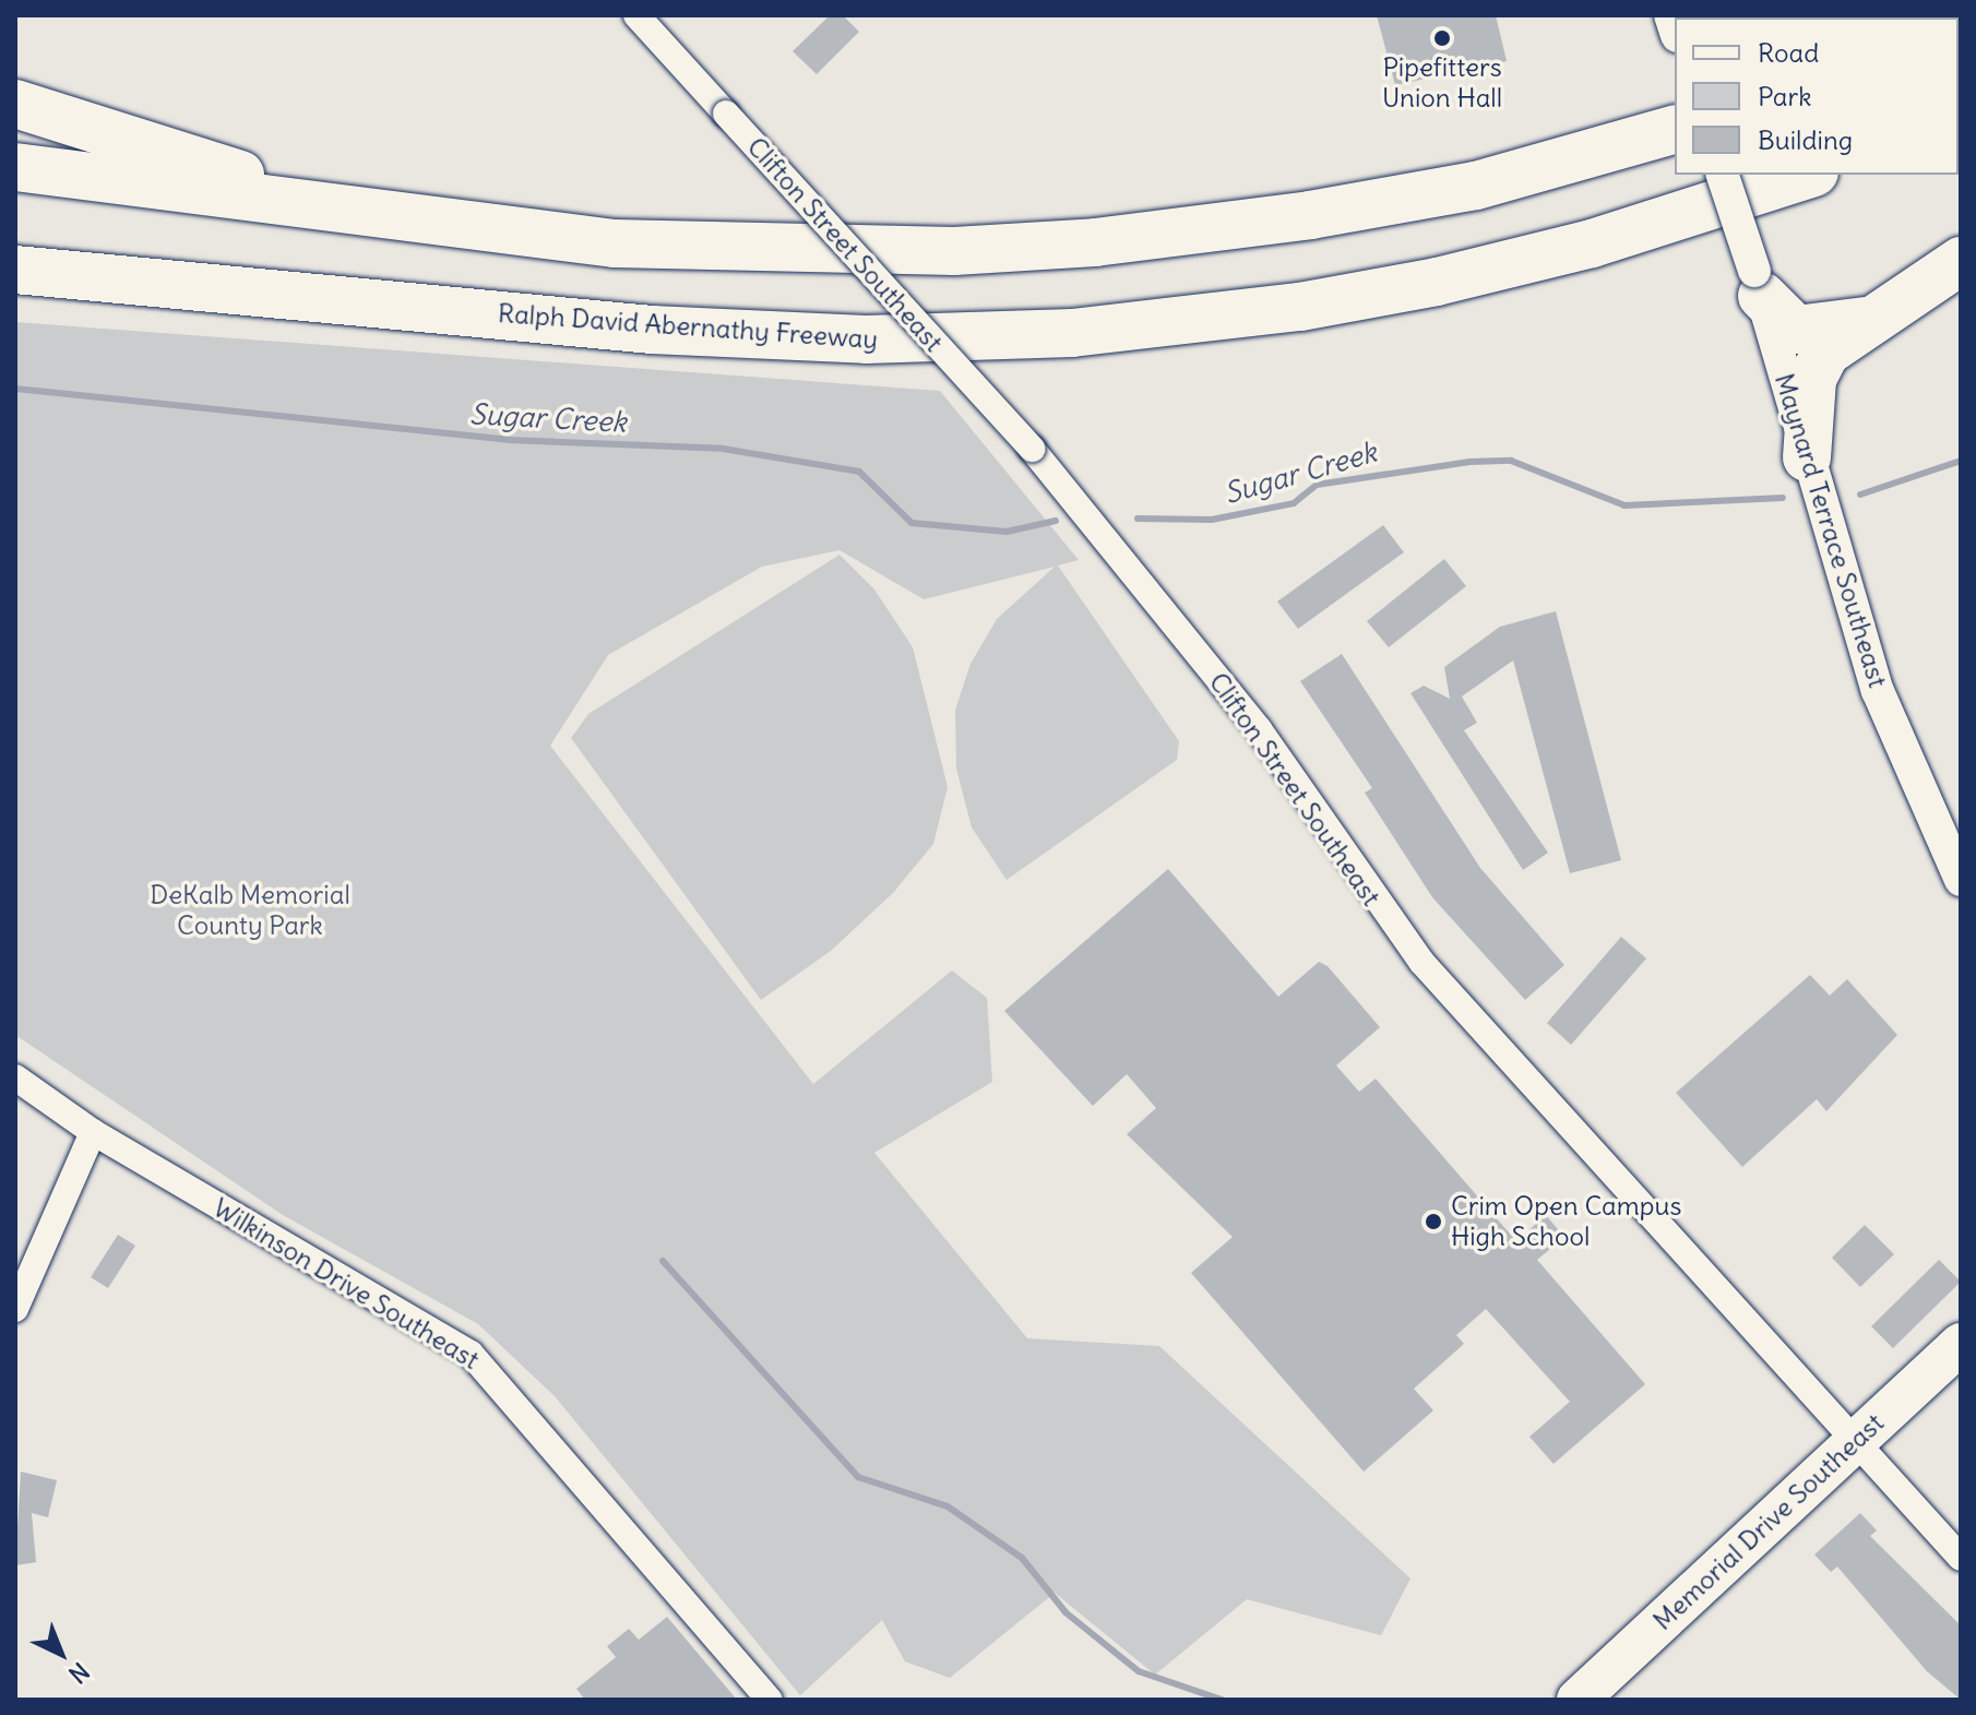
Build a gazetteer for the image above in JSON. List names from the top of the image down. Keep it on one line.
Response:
{"streets":{"highway":["Ralph David Abernathy Freeway"],"main road":["Memorial Drive Southeast"],"street":["Clifton Street Southeast","Maynard Terrace Southeast","Wilkinson Drive Southeast"]},"crossings":[["Clifton Street Southeast","Memorial Drive Southeast"]],"water":["Sugar Creek"],"parks":["DeKalb Memorial County Park"],"places":["Pipefitters Union Hall","Crim Open Campus High School"],"legend":["Road","Park","Building"],"north":"bottom right"}
